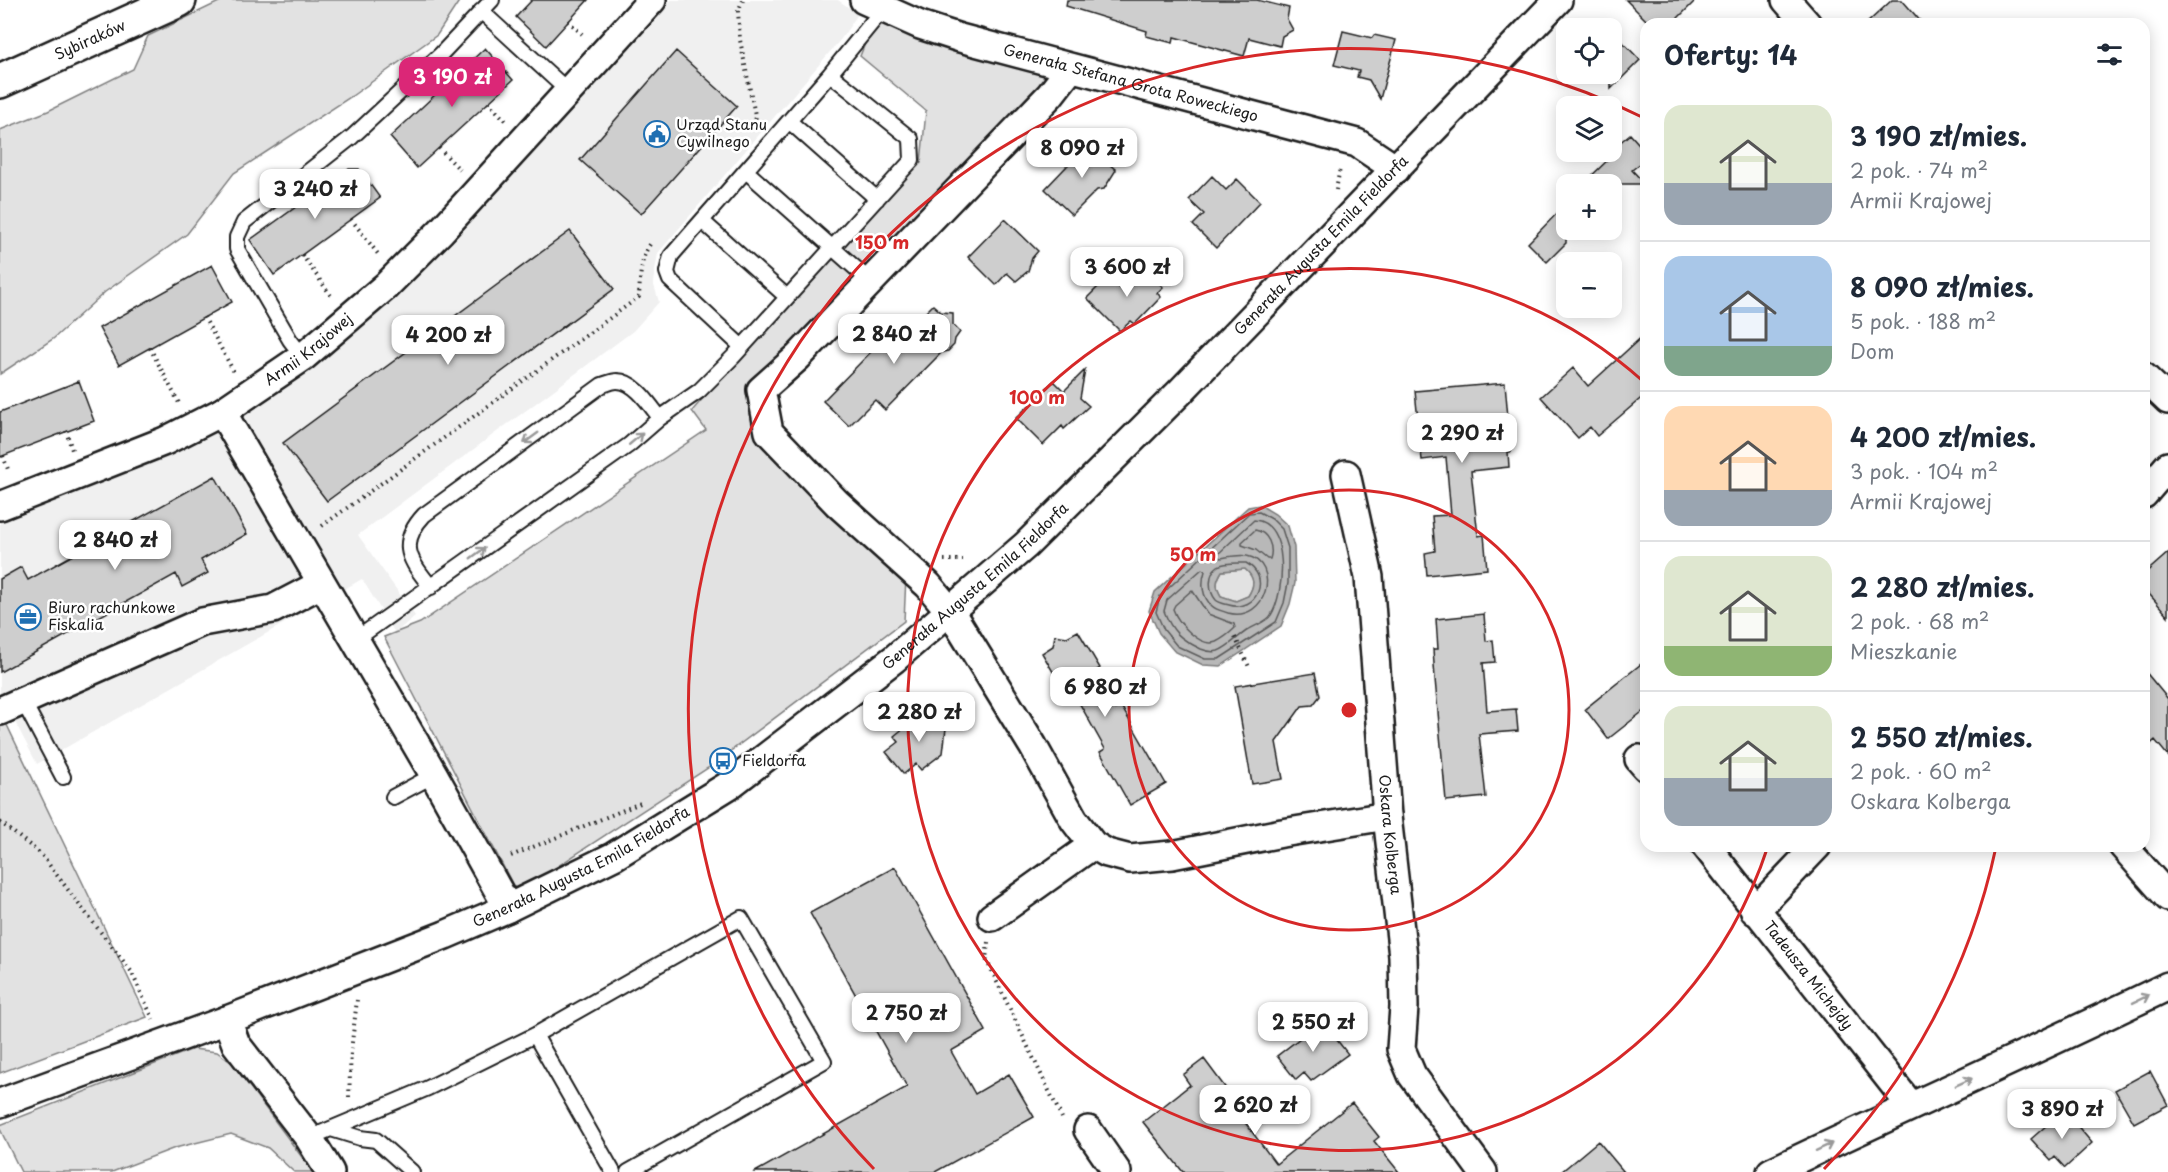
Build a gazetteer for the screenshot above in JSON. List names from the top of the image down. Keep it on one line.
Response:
{"streets":{"street":["Sybiraków","Generała Stefana Grota Roweckiego","Generała Augusta Emila Fieldorfa","Armii Krajowej","Oskara Kolberga","Tadeusza Michejdy"]},"crossings":[["Generała Stefana Grota Roweckiego","Generała Augusta Emila Fieldorfa"]],"places":{"public building":["Urząd Stanu Cywilnego"],"office":["Biuro rachunkowe Fiskalia"],"bus stop":["Fieldorfa"]},"page":{"map_buttons":["+","−"],"heading":"Oferty: 14","price":["3 190 zł","8 090 zł","3 240 zł","3 600 zł","2 840 zł","4 200 zł","2 290 zł","2 840 zł","6 980 zł","2 280 zł","2 750 zł","2 550 zł","2 620 zł","3 890 zł"],"list":[{"name":"3 190 zł/mies.","note":"2 pok. · 74 m² · Armii Krajowej"},{"name":"8 090 zł/mies.","note":"5 pok. · 188 m² · Dom"},{"name":"4 200 zł/mies.","note":"3 pok. · 104 m² · Armii Krajowej"},{"name":"2 280 zł/mies.","note":"2 pok. · 68 m² · Mieszkanie"},{"name":"2 550 zł/mies.","note":"2 pok. · 60 m² · Oskara Kolberga"}]},"rings":["150 m","100 m","50 m"]}
